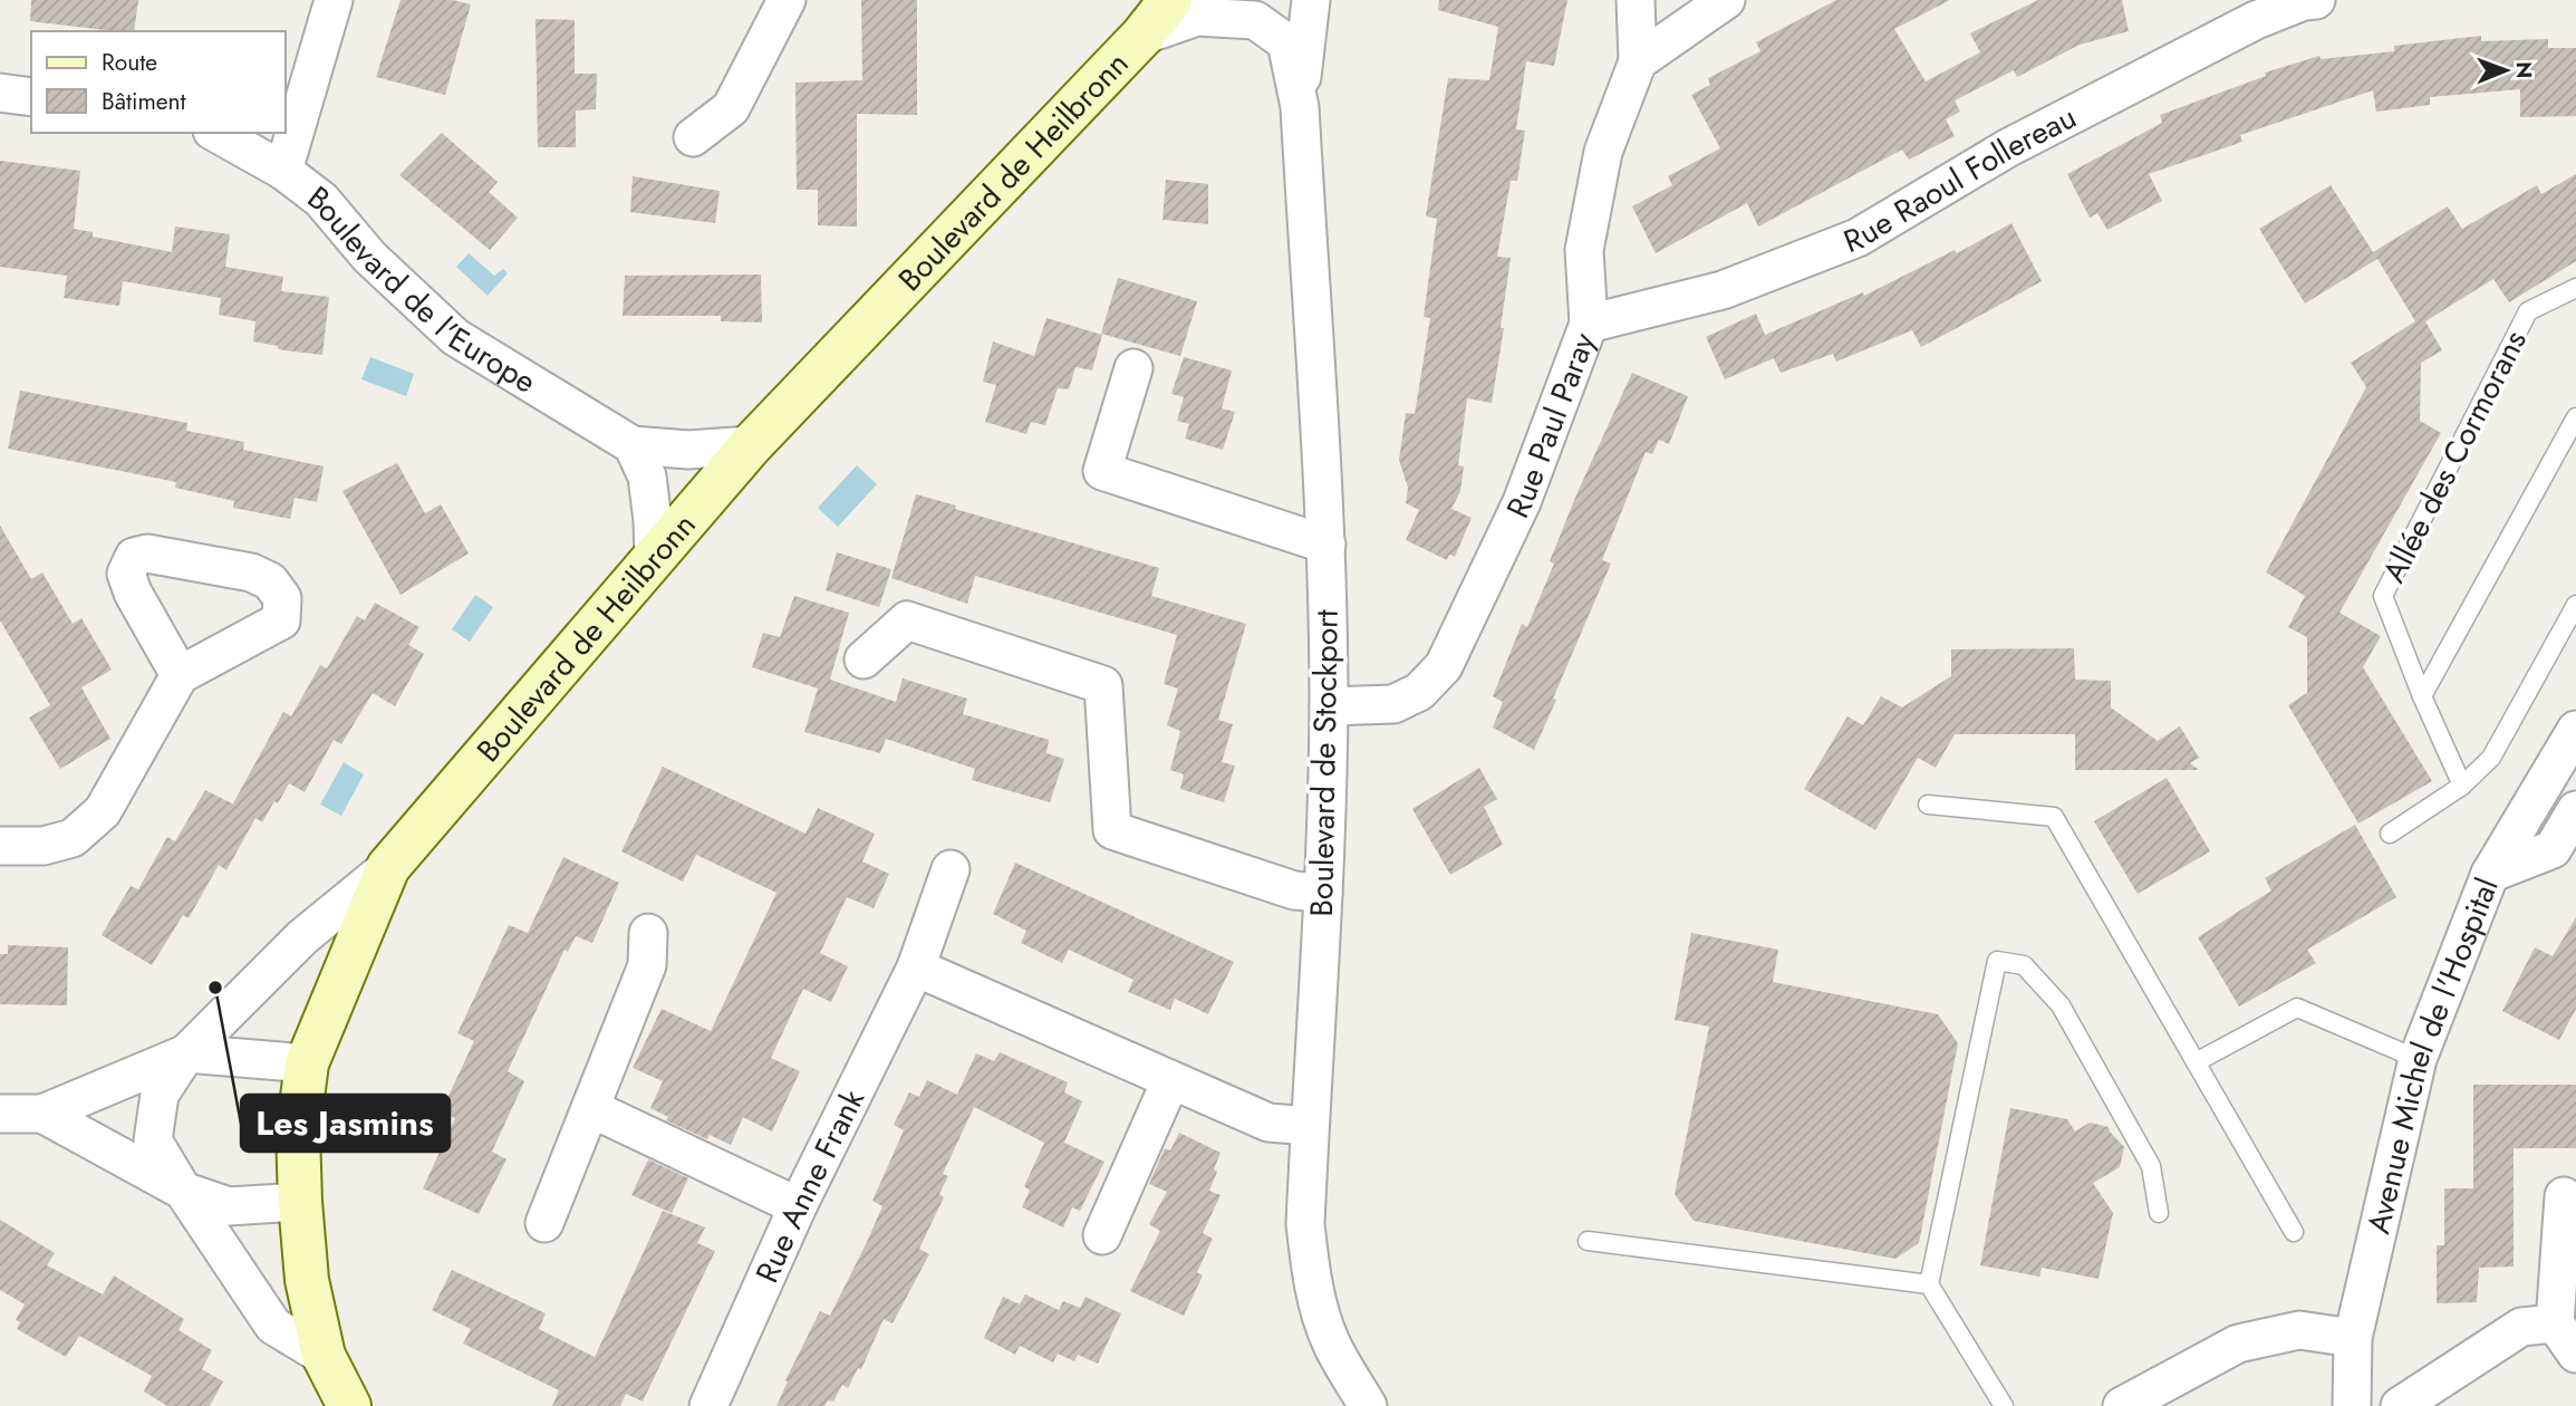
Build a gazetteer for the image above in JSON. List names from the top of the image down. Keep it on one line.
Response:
{"streets":{"street":["Boulevard de Heilbronn","Rue Raoul Follereau","Boulevard de l'Europe","Rue Paul Paray","Boulevard de Stockport","Avenue Michel de l'Hospital","Rue Anne Frank"],"lane":["Allée des Cormorans"]},"crossings":[["Boulevard de Heilbronn","Boulevard de l'Europe"],["Boulevard de Heilbronn","Boulevard de Stockport"],["Rue Raoul Follereau","Rue Paul Paray"],["Rue Paul Paray","Boulevard de Stockport"]],"places":["Les Jasmins"],"legend":["Route","Bâtiment"],"north":"right"}
